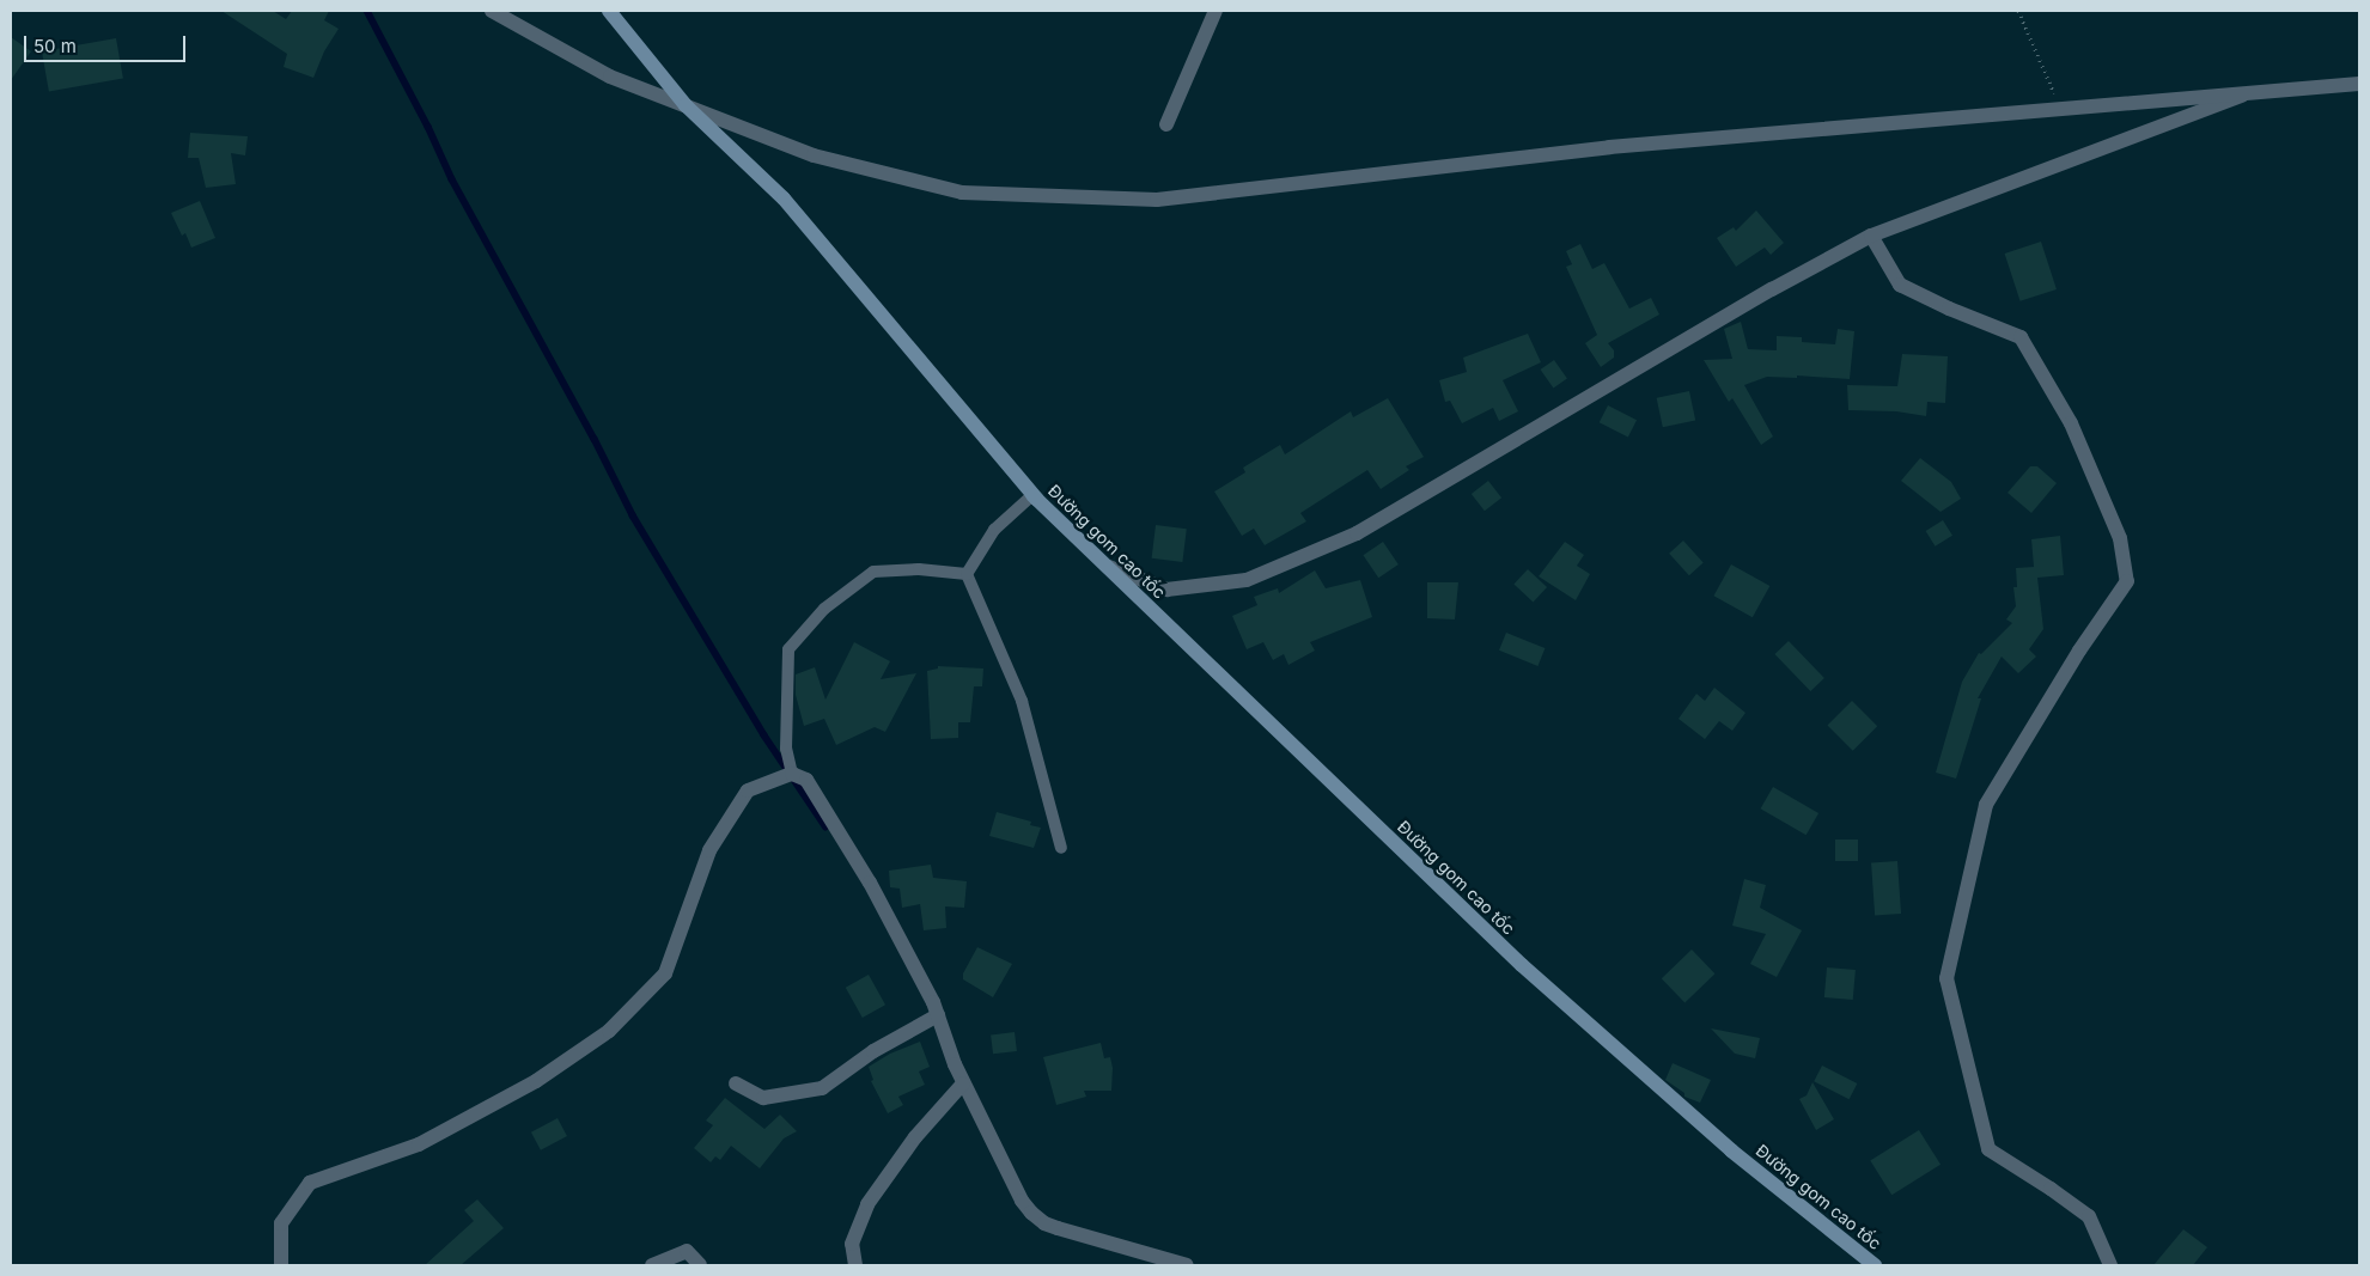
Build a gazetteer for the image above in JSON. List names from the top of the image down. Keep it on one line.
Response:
{"streets":{"main road":["Đường gom cao tốc"]},"scale_bar":"50 m"}
